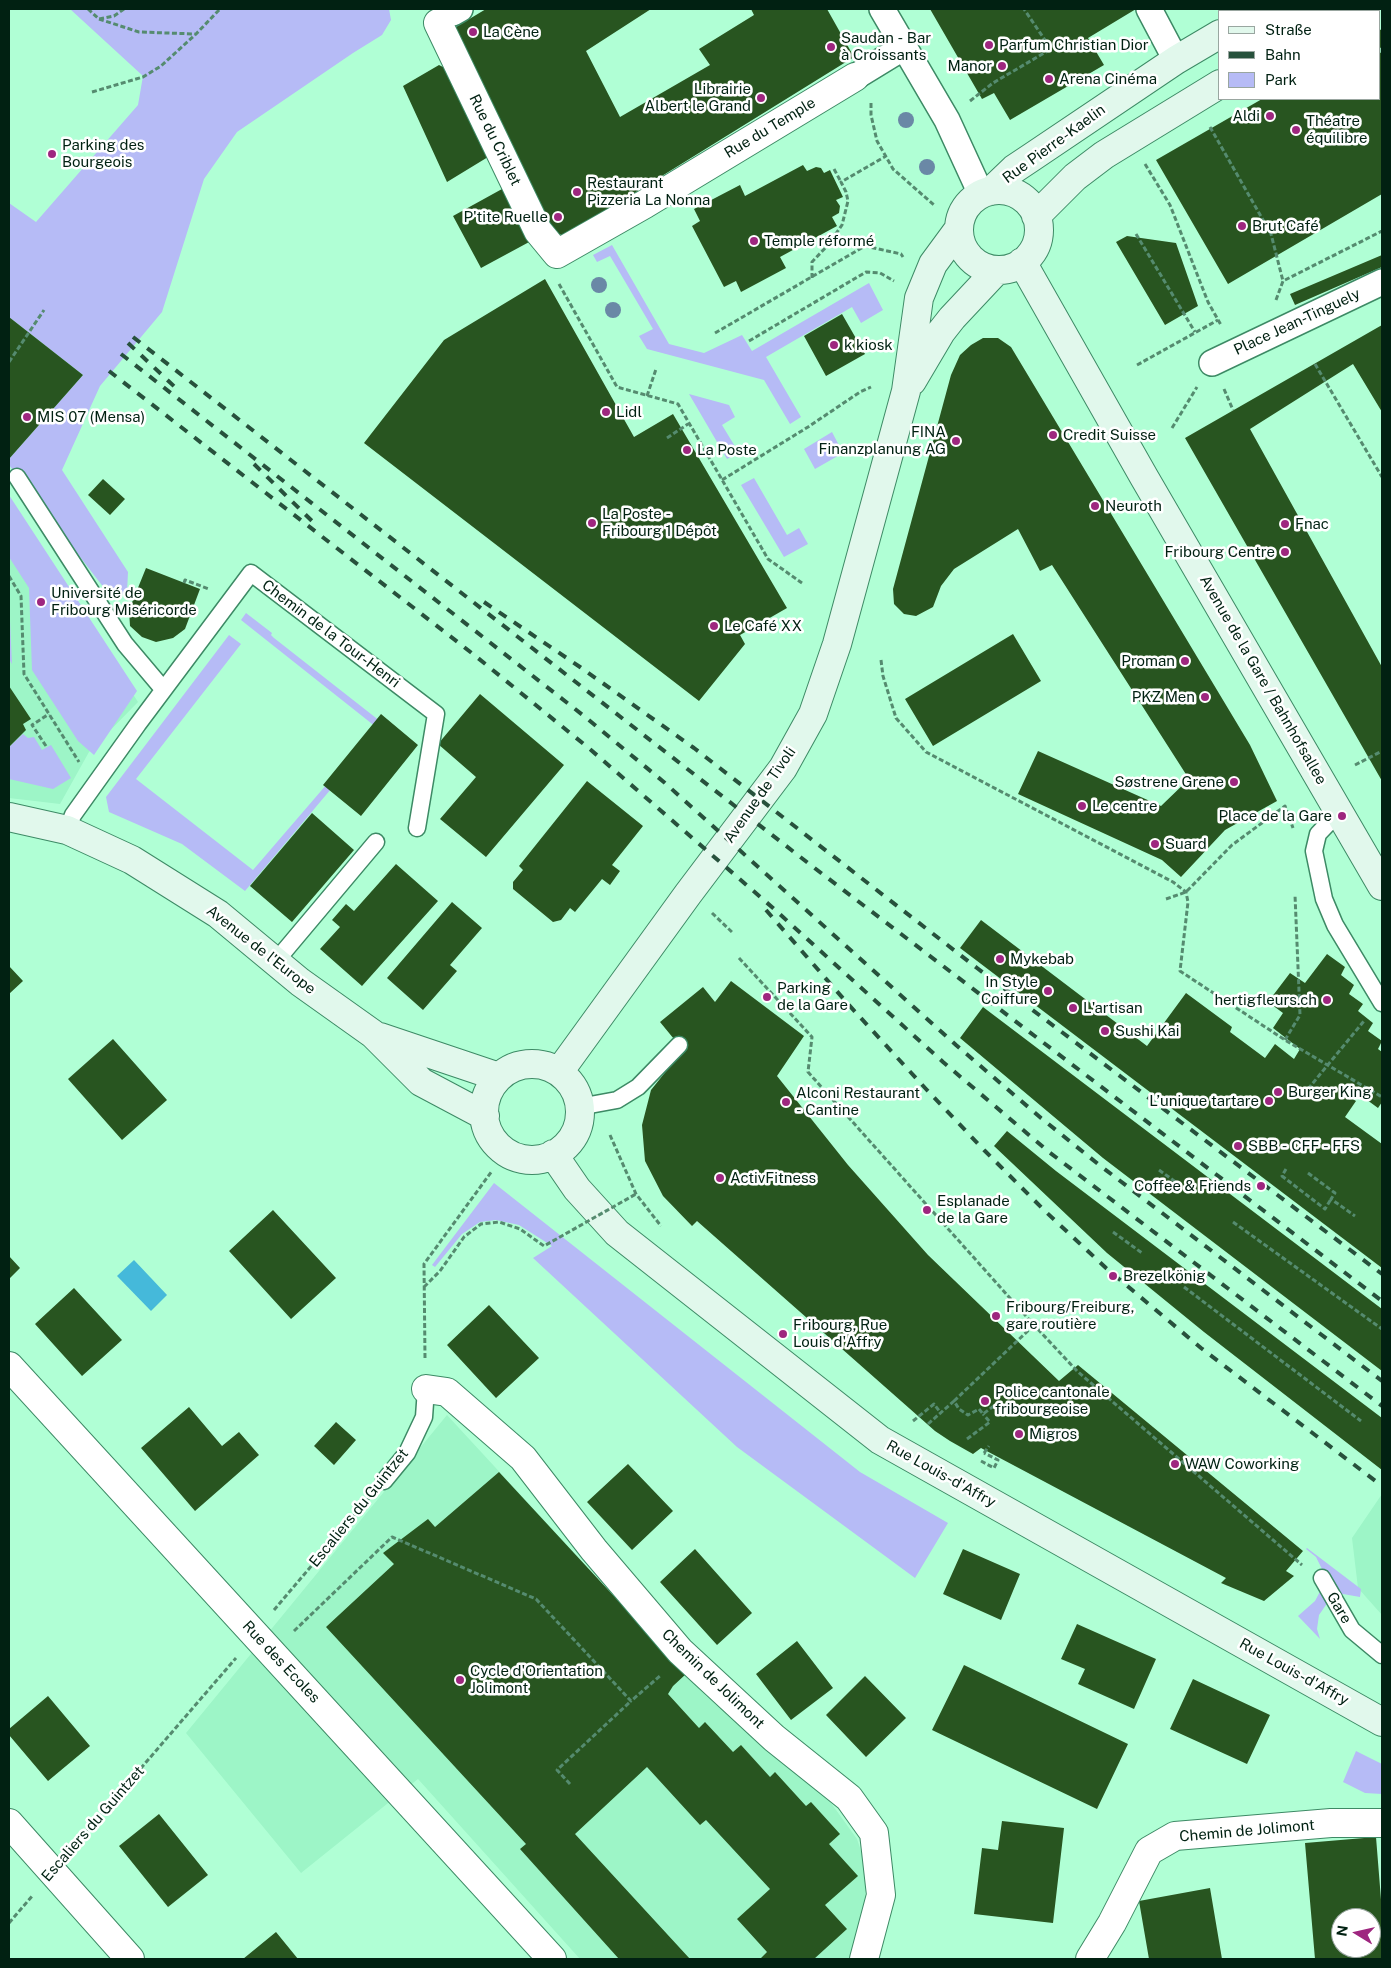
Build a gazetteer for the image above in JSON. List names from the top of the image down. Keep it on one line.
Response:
{"streets":{"main road":["Rue Pierre-Kaelin","Avenue de la Gare / Bahnhofsallee","Avenue de Tivoli","Avenue de l'Europe","Rue Louis-d'Affry"],"street":["Rue du Temple","Rue du Criblet","Place Jean-Tinguely","Rue des Ecoles","Chemin de Jolimont"],"lane":["Chemin de la Tour-Henri","Escaliers du Guintzet","Gare"]},"crossings":[["Rue du Temple","Rue du Criblet"],["Rue Pierre-Kaelin","Avenue de la Gare / Bahnhofsallee"],["Rue Pierre-Kaelin","Avenue de Tivoli"],["Chemin de la Tour-Henri","Avenue de l'Europe"],["Avenue de la Gare / Bahnhofsallee","Avenue de Tivoli"],["Avenue de Tivoli","Avenue de l'Europe"],["Avenue de Tivoli","Rue Louis-d'Affry"],["Avenue de l'Europe","Rue Louis-d'Affry"],["Escaliers du Guintzet","Rue des Ecoles"],["Escaliers du Guintzet","Chemin de Jolimont"]],"places":["La Cène","Parfum Christian Dior","Saudan - Bar à Croissants","Manor","Arena Cinéma","Librairie Albert le Grand","Aldi","Théatre équilibre","Parking des Bourgeois","Restaurant Pizzeria La Nonna","P'tite Ruelle","Brut Café","Temple réformé","k kiosk","Lidl","MIS 07 (Mensa)","Credit Suisse","FINA Finanzplanung AG","La Poste","Neuroth","La Poste - Fribourg 1 Dépôt","Fnac","Fribourg Centre","Université de Fribourg Miséricorde","Le Café XX","Proman","PKZ Men","Søstrene Grene","Le centre","Place de la Gare","Suard","Mykebab","In Style Coiffure","Parking de la Gare","hertigfleurs.ch","L'artisan","Sushi Kai","Burger King","L’unique tartare","Alconi Restaurant - Cantine","SBB - CFF - FFS","ActivFitness","Coffee & Friends","Esplanade de la Gare","Brezelkönig","Fribourg/Freiburg, gare routière","Fribourg, Rue Louis d'Affry","Police cantonale fribourgeoise","Migros","WAW Coworking","Cycle d'Orientation Jolimont"],"legend":["Straße","Bahn","Park"],"north":"left"}
